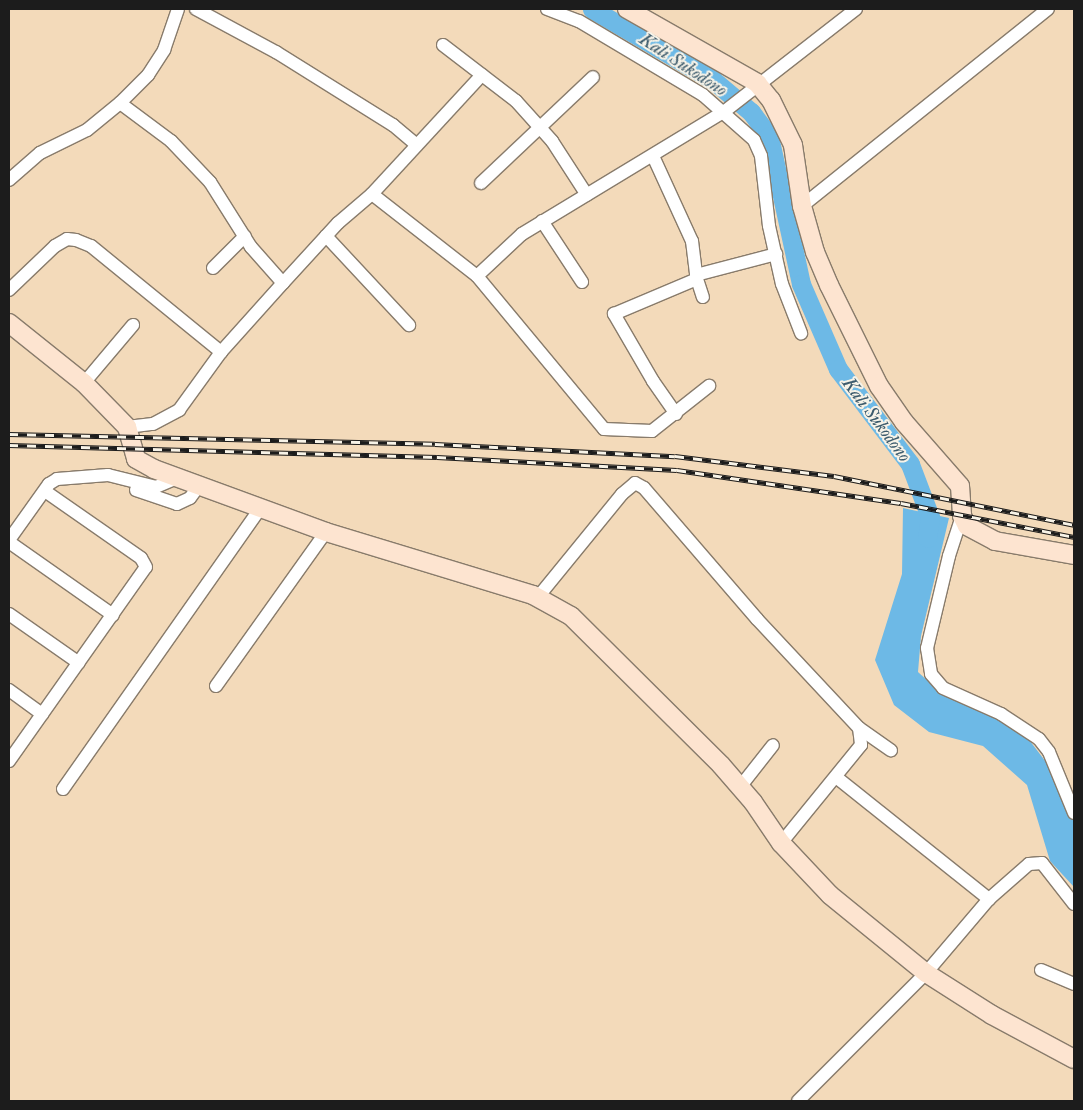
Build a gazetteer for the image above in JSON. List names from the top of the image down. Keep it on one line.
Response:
{"water":["Kali Sukodono"]}
